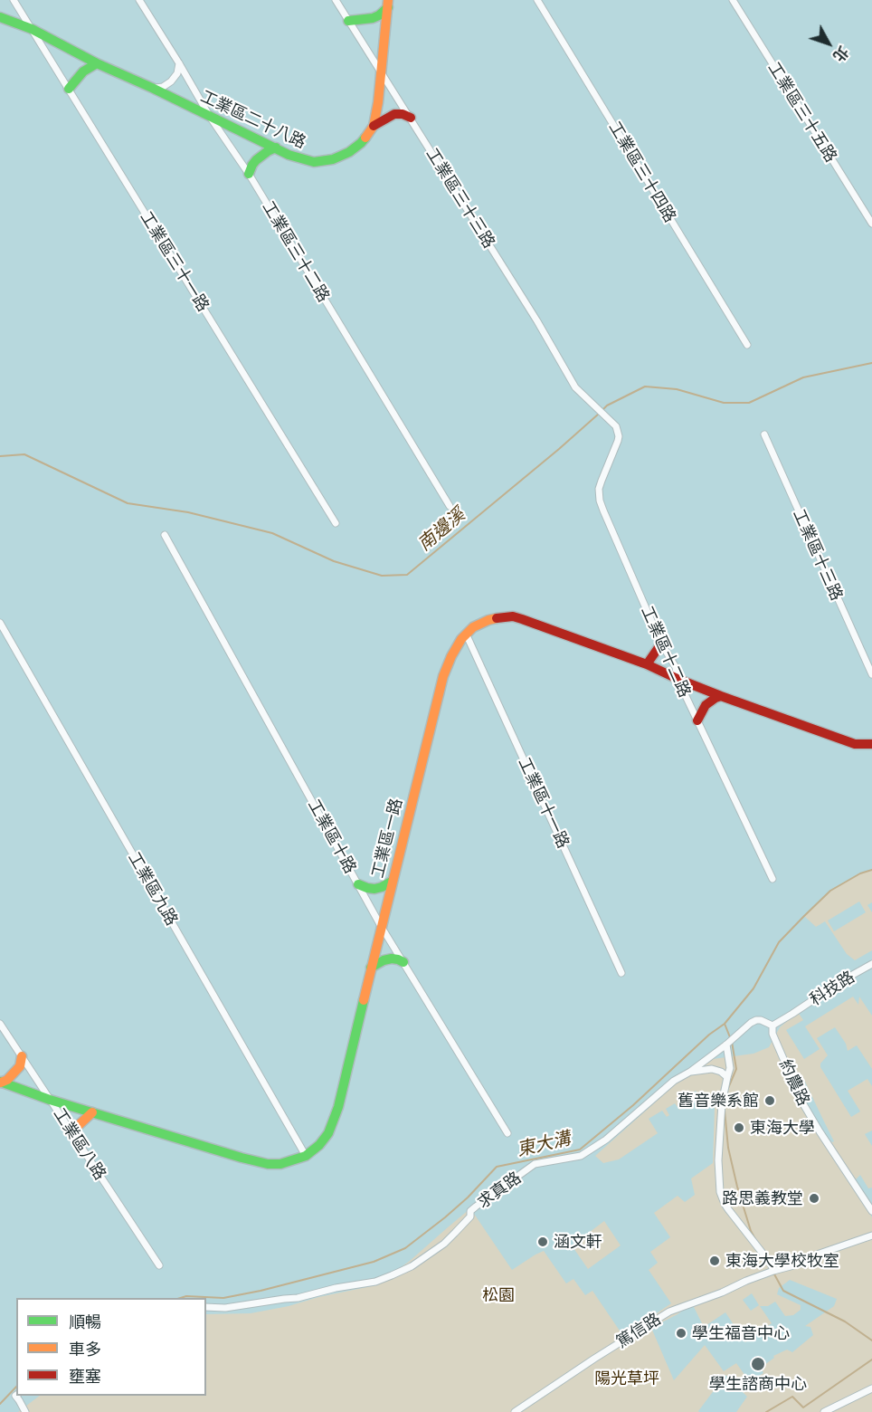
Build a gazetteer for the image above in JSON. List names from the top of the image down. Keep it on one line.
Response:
{"streets":{"street":["工業區三十五路","工業區二十八路","工業區三十四路","工業區三十三路","工業區三十二路","工業區三十一路","工業區十三路","工業區十二路","工業區十一路","工業區十路","工業區一路","工業區九路","科技路","約農路","工業區八路","求真路","篤信路"]},"crossings":[["工業區二十八路","工業區三十三路"],["工業區二十八路","工業區三十二路"],["工業區二十八路","工業區三十一路"],["工業區三十三路","工業區十二路"],["工業區十二路","工業區一路"],["工業區十一路","工業區一路"],["工業區十路","工業區一路"],["工業區一路","工業區九路"],["工業區一路","工業區八路"],["科技路","約農路"],["科技路","求真路"],["約農路","求真路"]],"water":["南邊溪","東大溝"],"parks":["松園","陽光草坪"],"places":["舊音樂系館","東海大學","路思義教堂","涵文軒","東海大學校牧室","學生福音中心","學生諮商中心"],"legend":["順暢","車多","壅塞"],"north":"bottom right"}
